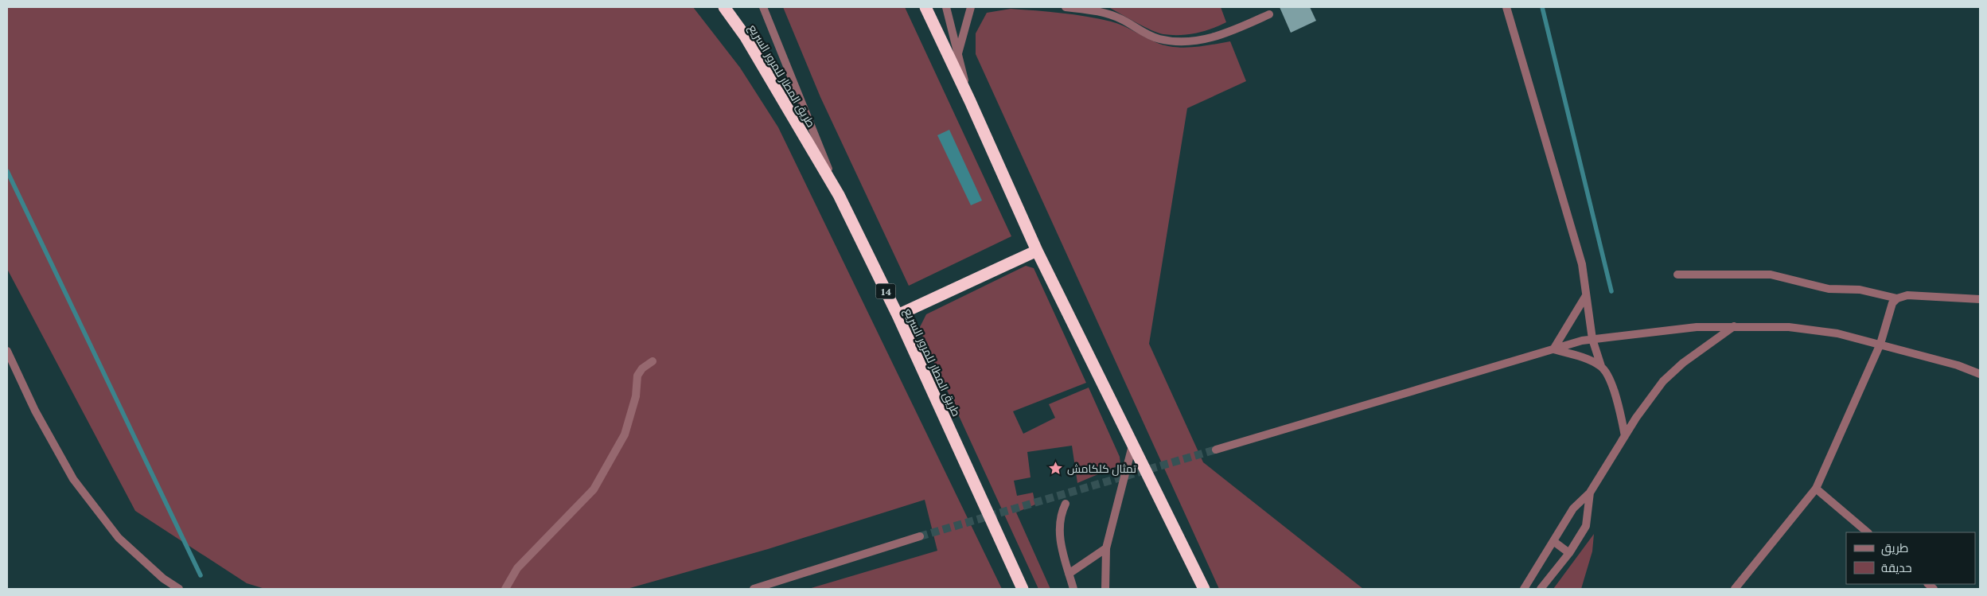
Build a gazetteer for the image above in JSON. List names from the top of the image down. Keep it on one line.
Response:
{"streets":{"highway":["طريق المطار للمرور السريع","14"]},"places":{"place":["تمثال كلكامش"]},"legend":["طريق","حديقة"]}
